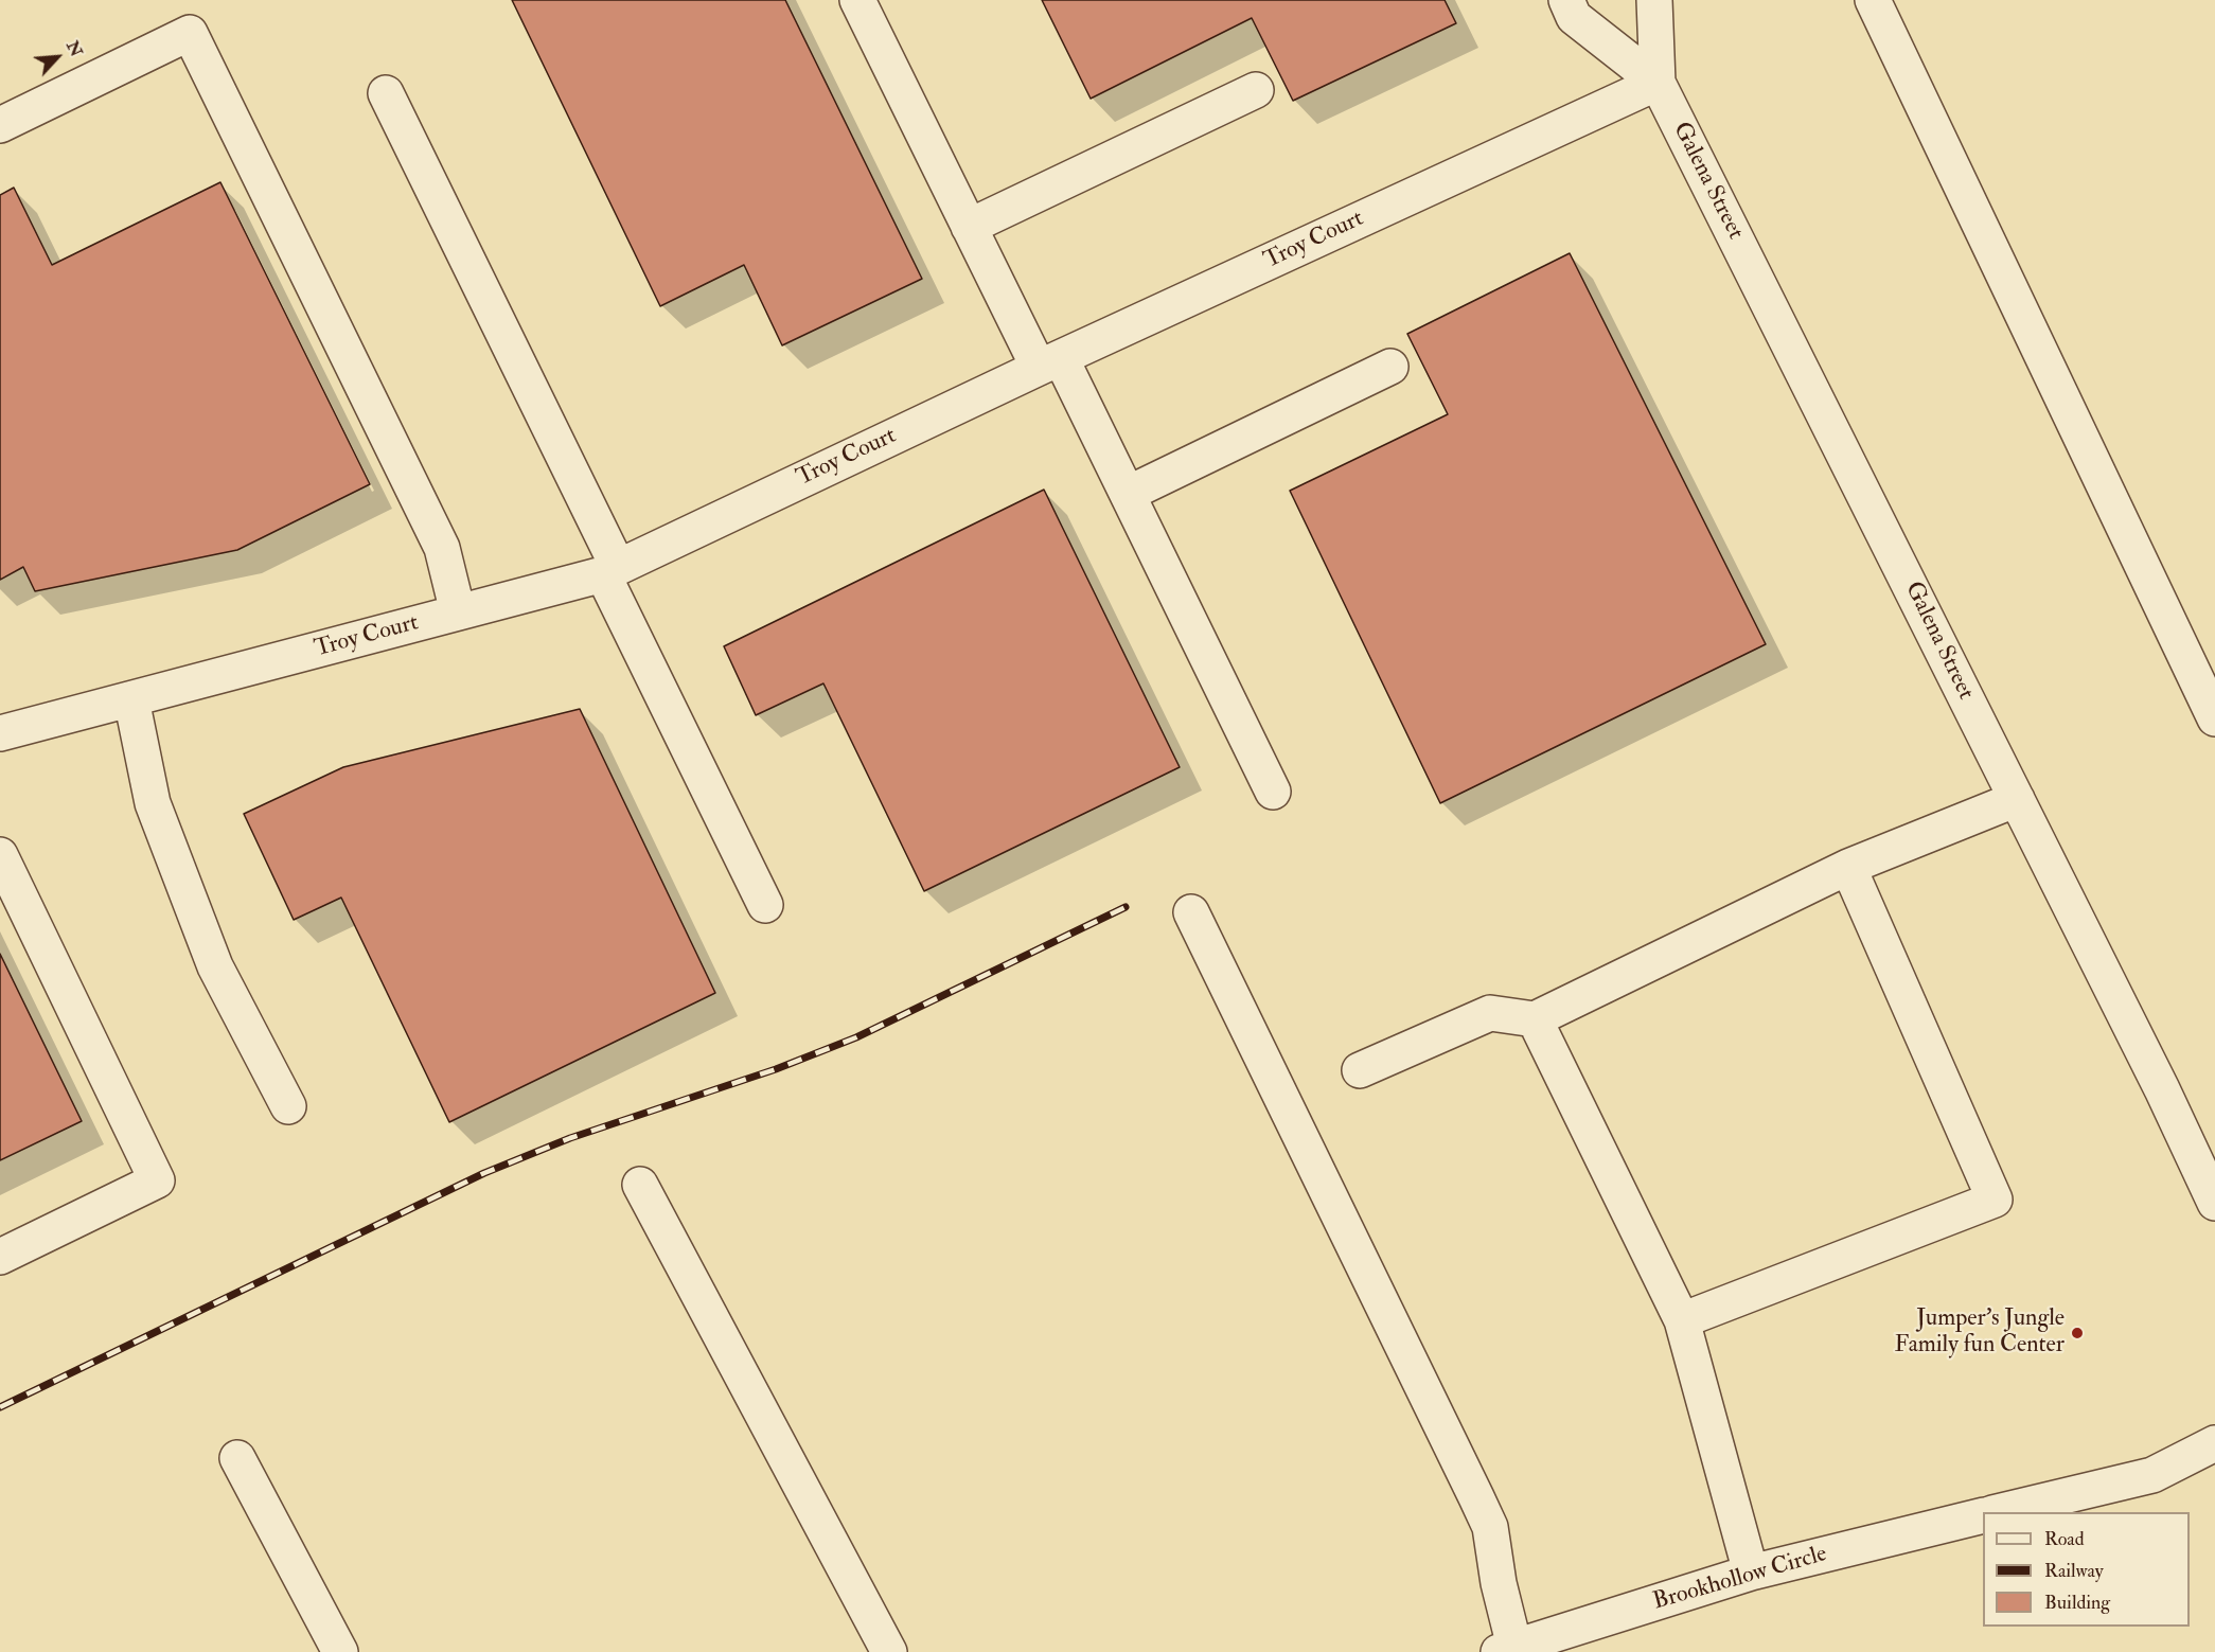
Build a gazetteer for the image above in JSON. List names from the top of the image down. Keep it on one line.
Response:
{"streets":{"street":["Galena Street","Troy Court","Brookhollow Circle"]},"crossings":[["Galena Street","Troy Court"]],"places":["Jumper's Jungle Family fun Center"],"legend":["Road","Railway","Building"],"north":"top right"}
